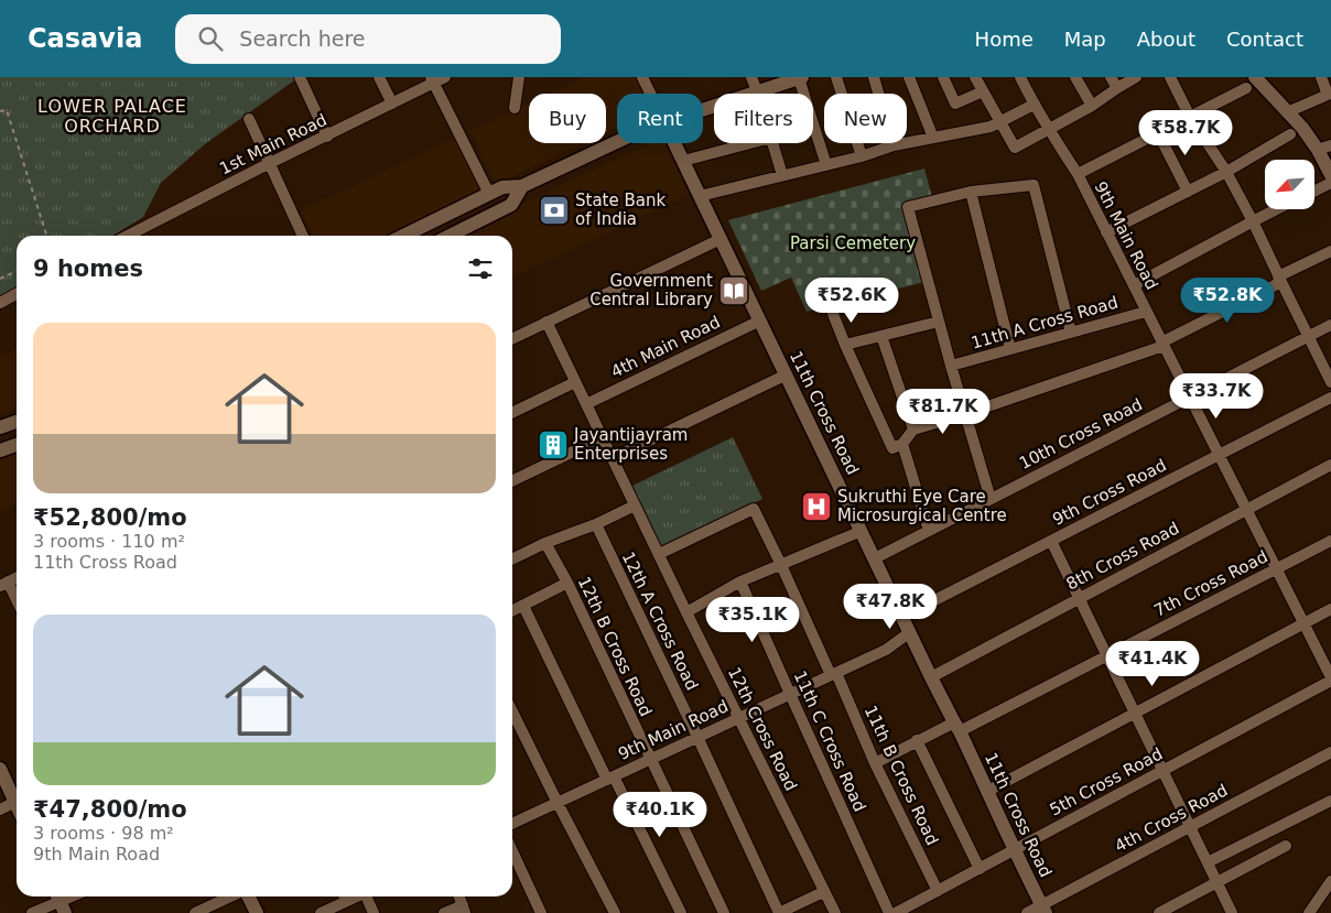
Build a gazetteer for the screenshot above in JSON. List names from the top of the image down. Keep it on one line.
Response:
{"streets":{"street":["1st Main Road","9th Main Road","11th A Cross Road","4th Main Road","11th Cross Road","10th Cross Road","9th Cross Road","8th Cross Road","7th Cross Road","12th A Cross Road","12th B Cross Road","12th Cross Road","11th C Cross Road","11th B Cross Road","5th Cross Road","4th Cross Road"]},"crossings":[["9th Main Road","11th A Cross Road"],["9th Main Road","11th Cross Road"],["9th Main Road","10th Cross Road"],["9th Main Road","9th Cross Road"],["9th Main Road","8th Cross Road"],["9th Main Road","7th Cross Road"],["9th Main Road","12th A Cross Road"],["9th Main Road","12th B Cross Road"],["9th Main Road","12th Cross Road"],["9th Main Road","11th C Cross Road"],["9th Main Road","11th B Cross Road"],["9th Main Road","5th Cross Road"],["4th Main Road","11th Cross Road"],["4th Main Road","12th Cross Road"],["11th Cross Road","10th Cross Road"],["11th Cross Road","9th Cross Road"],["11th Cross Road","8th Cross Road"],["11th Cross Road","7th Cross Road"],["11th Cross Road","5th Cross Road"],["11th Cross Road","4th Cross Road"],["7th Cross Road","11th B Cross Road"],["12th Cross Road","11th B Cross Road"],["11th B Cross Road","5th Cross Road"]],"districts":["LOWER PALACE ORCHARD"],"parks":["Parsi Cemetery"],"places":{"bank":["State Bank of India"],"library":["Government Central Library"],"building":["Jayantijayram Enterprises"],"hospital":["Sukruthi Eye Care Microsurgical Centre"]},"north":"bottom left","page":{"header":"Casavia","search":"Search here","nav":["Home","Map","About","Contact"],"chip":["Buy","Rent","Filters","New"],"price":["₹58.7K","₹52.6K","₹52.8K","₹33.7K","₹81.7K","₹47.8K","₹35.1K","₹41.4K","₹40.1K"],"heading":"9 homes","list":[{"name":"₹52,800/mo","note":"3 rooms · 110 m² · 11th Cross Road"},{"name":"₹47,800/mo","note":"3 rooms · 98 m² · 9th Main Road"}]}}
